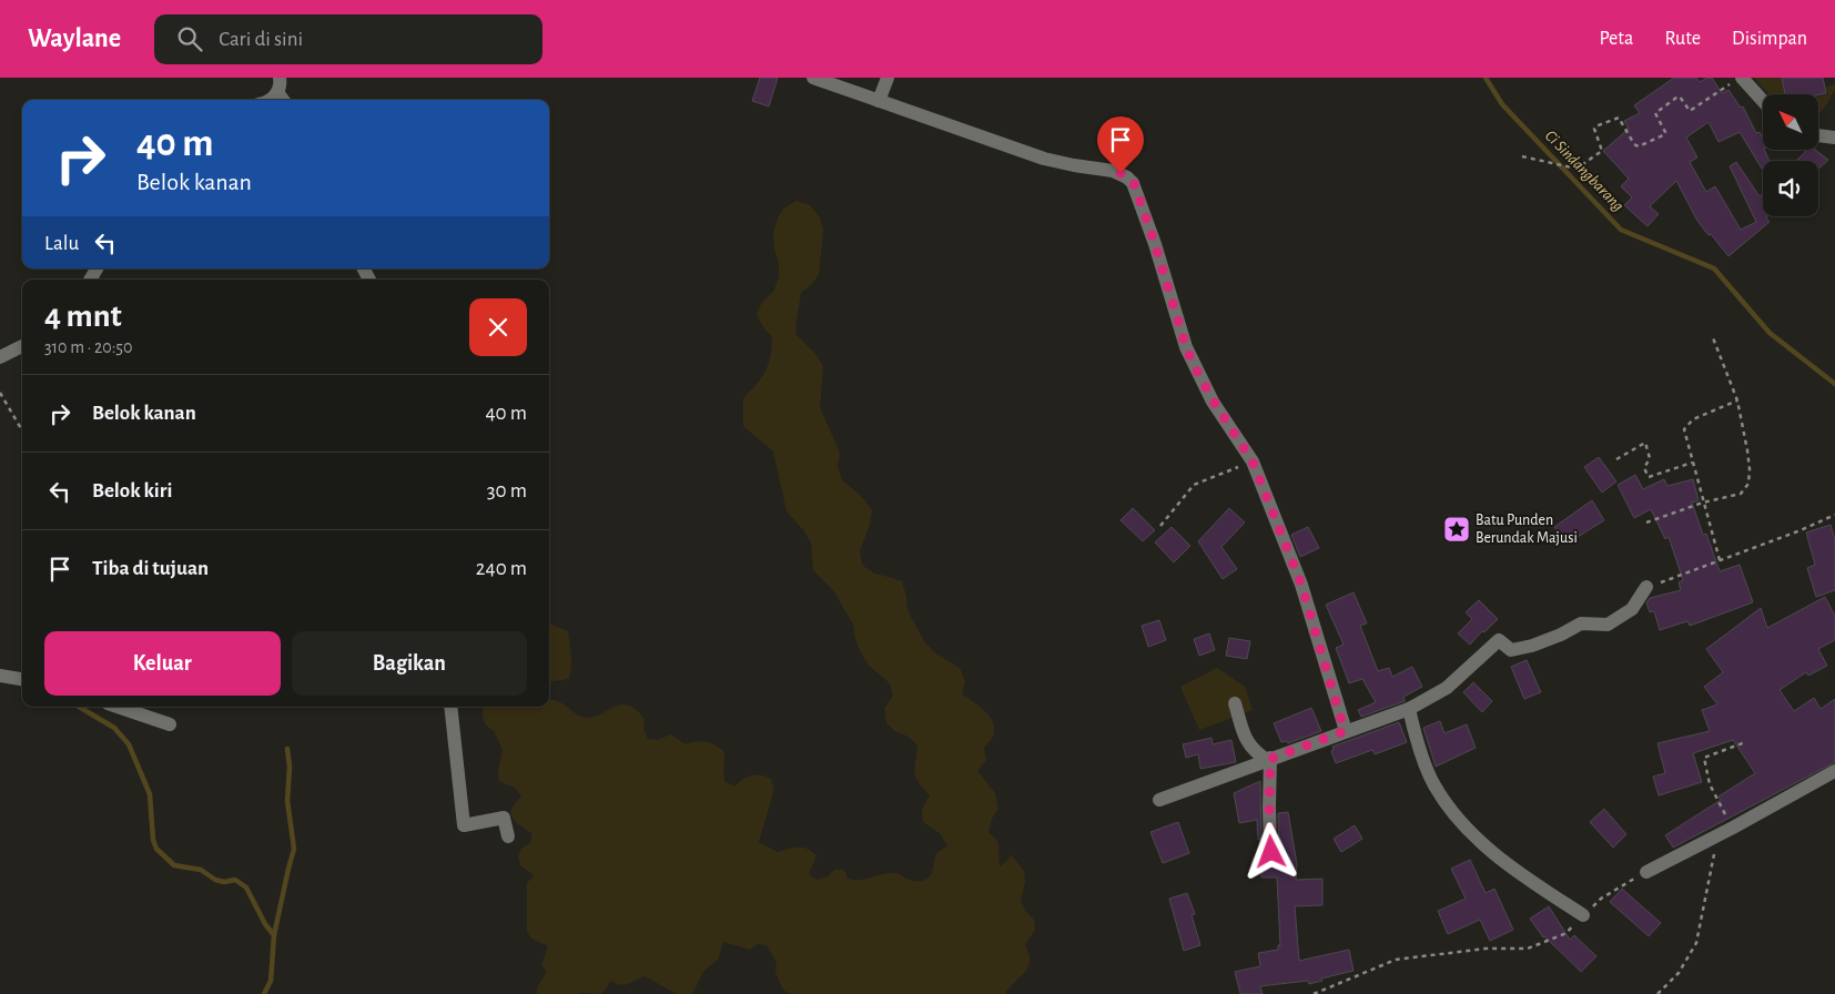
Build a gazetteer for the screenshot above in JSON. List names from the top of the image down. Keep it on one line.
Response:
{"water":["Ci Sindangbarang"],"places":{"place":["Batu Punden Berundak Majusi"]},"north":"top left","page":{"header":"Waylane","search":"Cari di sini","nav":["Peta","Rute","Disimpan"],"turn":["40 m","Belok kanan"],"then":"Lalu","heading":["4 mnt","310 m · 20:50"],"list":[{"name":"Belok kanan","value":"40 m"},{"name":"Belok kiri","value":"30 m"},{"name":"Tiba di tujuan","value":"240 m"}],"buttons":["Keluar","Bagikan"]}}
